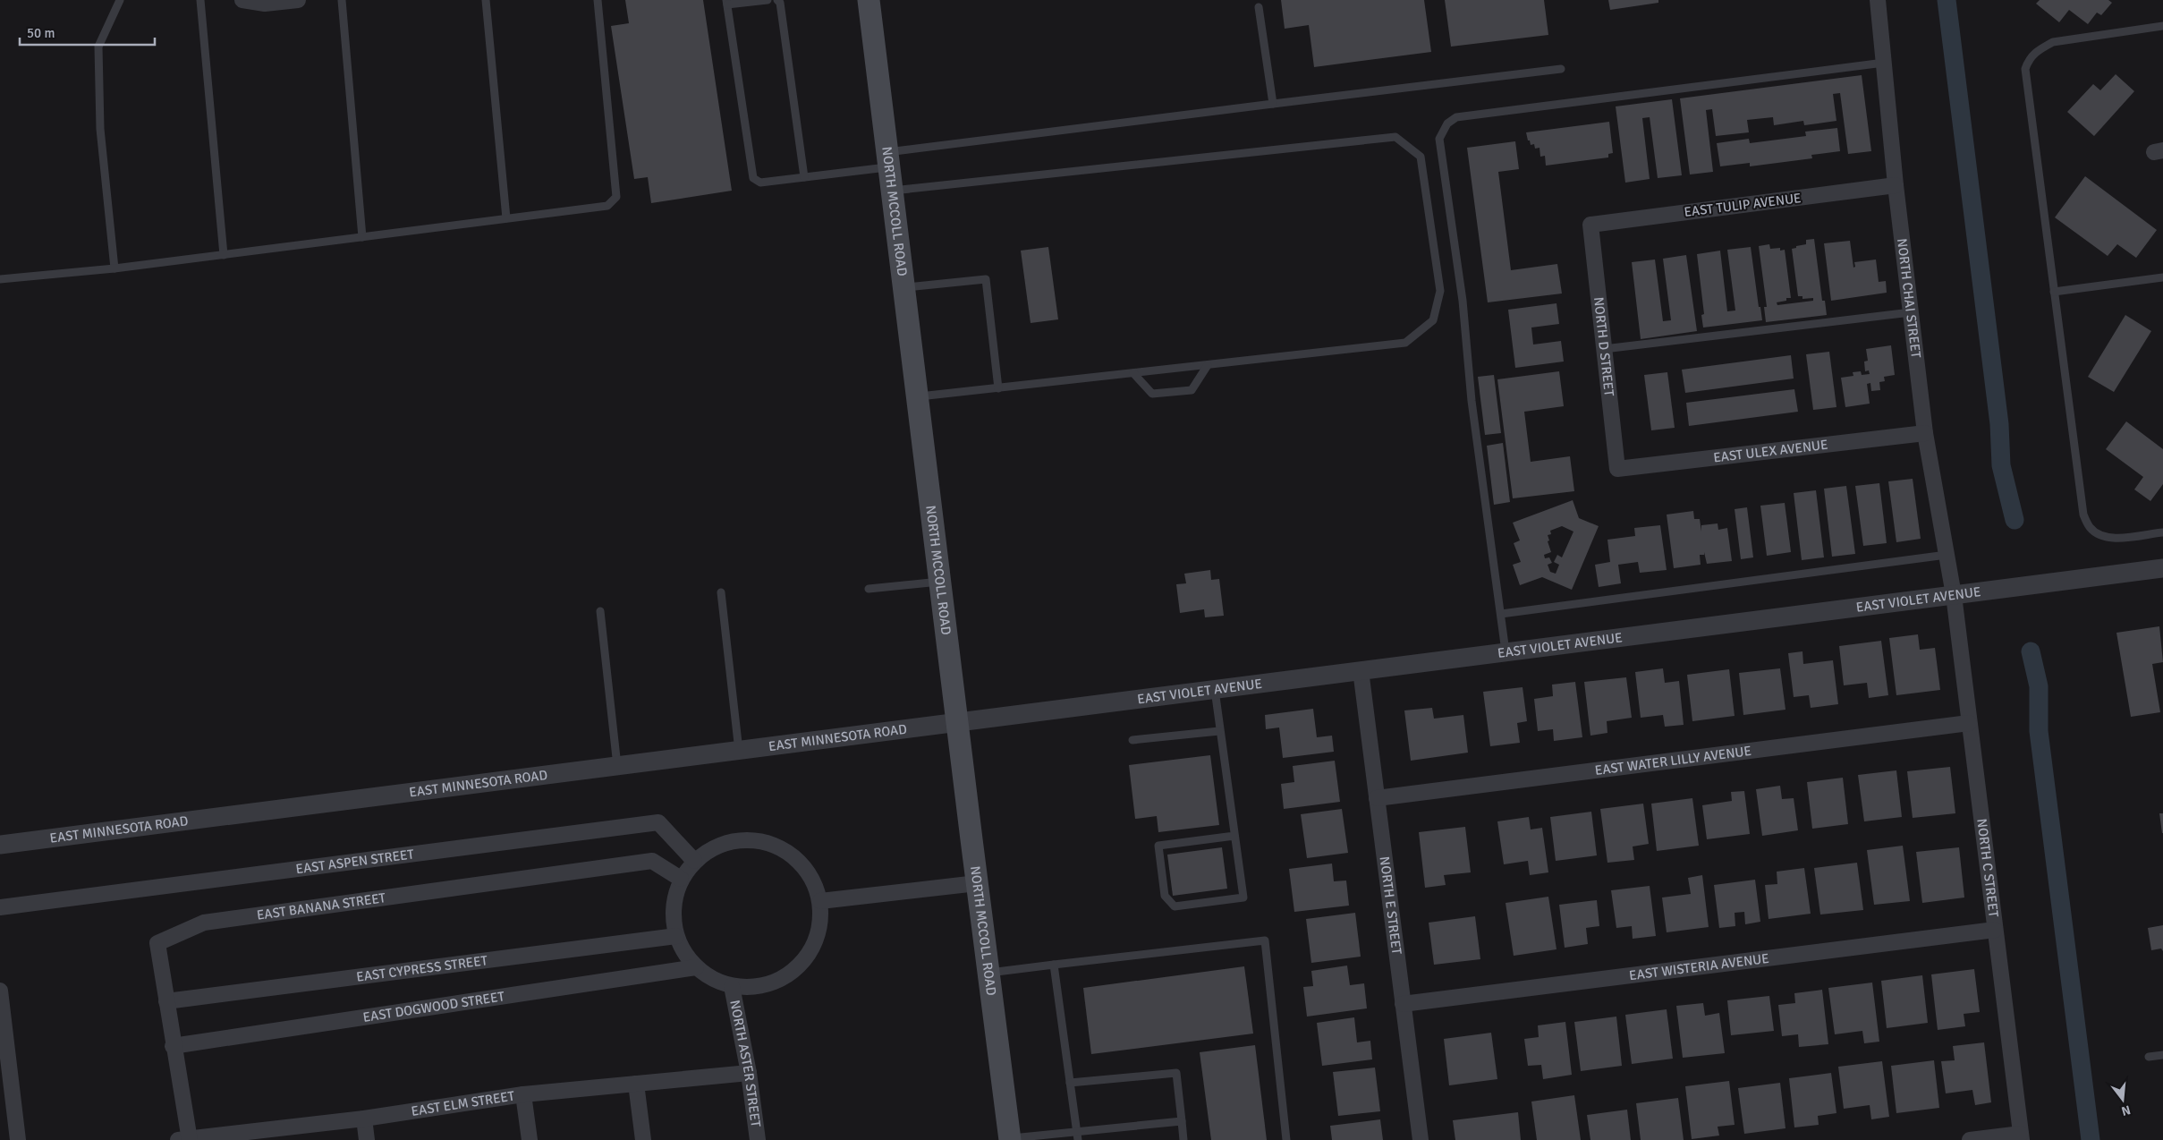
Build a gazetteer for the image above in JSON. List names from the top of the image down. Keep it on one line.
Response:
{"streets":{"main road":["NORTH MCCOLL ROAD"],"street":["EAST TULIP AVENUE","NORTH CHAI STREET","NORTH D STREET","EAST ULEX AVENUE","EAST VIOLET AVENUE","EAST MINNESOTA ROAD","EAST WATER LILLY AVENUE","EAST ASPEN STREET","NORTH C STREET","NORTH E STREET","EAST BANANA STREET","EAST WISTERIA AVENUE","EAST CYPRESS STREET","EAST DOGWOOD STREET","NORTH ASTER STREET","EAST ELM STREET"]},"crossings":[["EAST TULIP AVENUE","NORTH CHAI STREET"],["EAST TULIP AVENUE","NORTH D STREET"],["NORTH MCCOLL ROAD","EAST VIOLET AVENUE"],["NORTH MCCOLL ROAD","EAST MINNESOTA ROAD"],["NORTH CHAI STREET","EAST ULEX AVENUE"],["NORTH CHAI STREET","EAST VIOLET AVENUE"],["NORTH CHAI STREET","NORTH C STREET"],["NORTH D STREET","EAST ULEX AVENUE"],["EAST VIOLET AVENUE","EAST MINNESOTA ROAD"],["EAST VIOLET AVENUE","NORTH C STREET"],["EAST VIOLET AVENUE","NORTH E STREET"],["EAST WATER LILLY AVENUE","NORTH C STREET"],["EAST WATER LILLY AVENUE","NORTH E STREET"],["EAST ASPEN STREET","EAST BANANA STREET"],["EAST ASPEN STREET","EAST CYPRESS STREET"],["EAST ASPEN STREET","EAST DOGWOOD STREET"],["EAST ASPEN STREET","NORTH ASTER STREET"],["NORTH C STREET","EAST WISTERIA AVENUE"],["NORTH E STREET","EAST WISTERIA AVENUE"],["EAST BANANA STREET","EAST CYPRESS STREET"],["EAST BANANA STREET","EAST DOGWOOD STREET"],["EAST BANANA STREET","NORTH ASTER STREET"],["EAST BANANA STREET","EAST ELM STREET"],["EAST CYPRESS STREET","EAST DOGWOOD STREET"],["EAST CYPRESS STREET","NORTH ASTER STREET"],["EAST DOGWOOD STREET","NORTH ASTER STREET"],["NORTH ASTER STREET","EAST ELM STREET"]],"scale_bar":"50 m","north":"bottom"}
